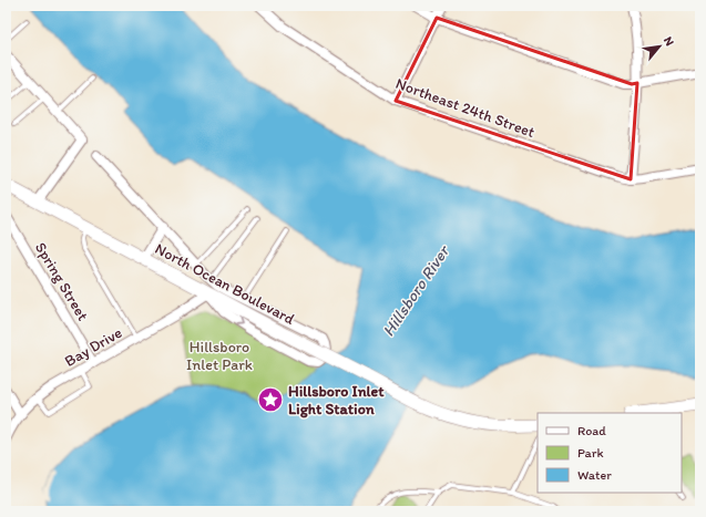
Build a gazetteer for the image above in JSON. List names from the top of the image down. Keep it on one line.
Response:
{"streets":{"main road":["North Ocean Boulevard"],"street":["Northeast 24th Street","Spring Street","Bay Drive"]},"crossings":[["Spring Street","Bay Drive"],["North Ocean Boulevard","Bay Drive"]],"water":["Hillsboro River"],"parks":["Hillsboro Inlet Park"],"places":{"place":["Hillsboro Inlet Light Station"]},"legend":["Road","Park","Water"],"north":"top right"}
